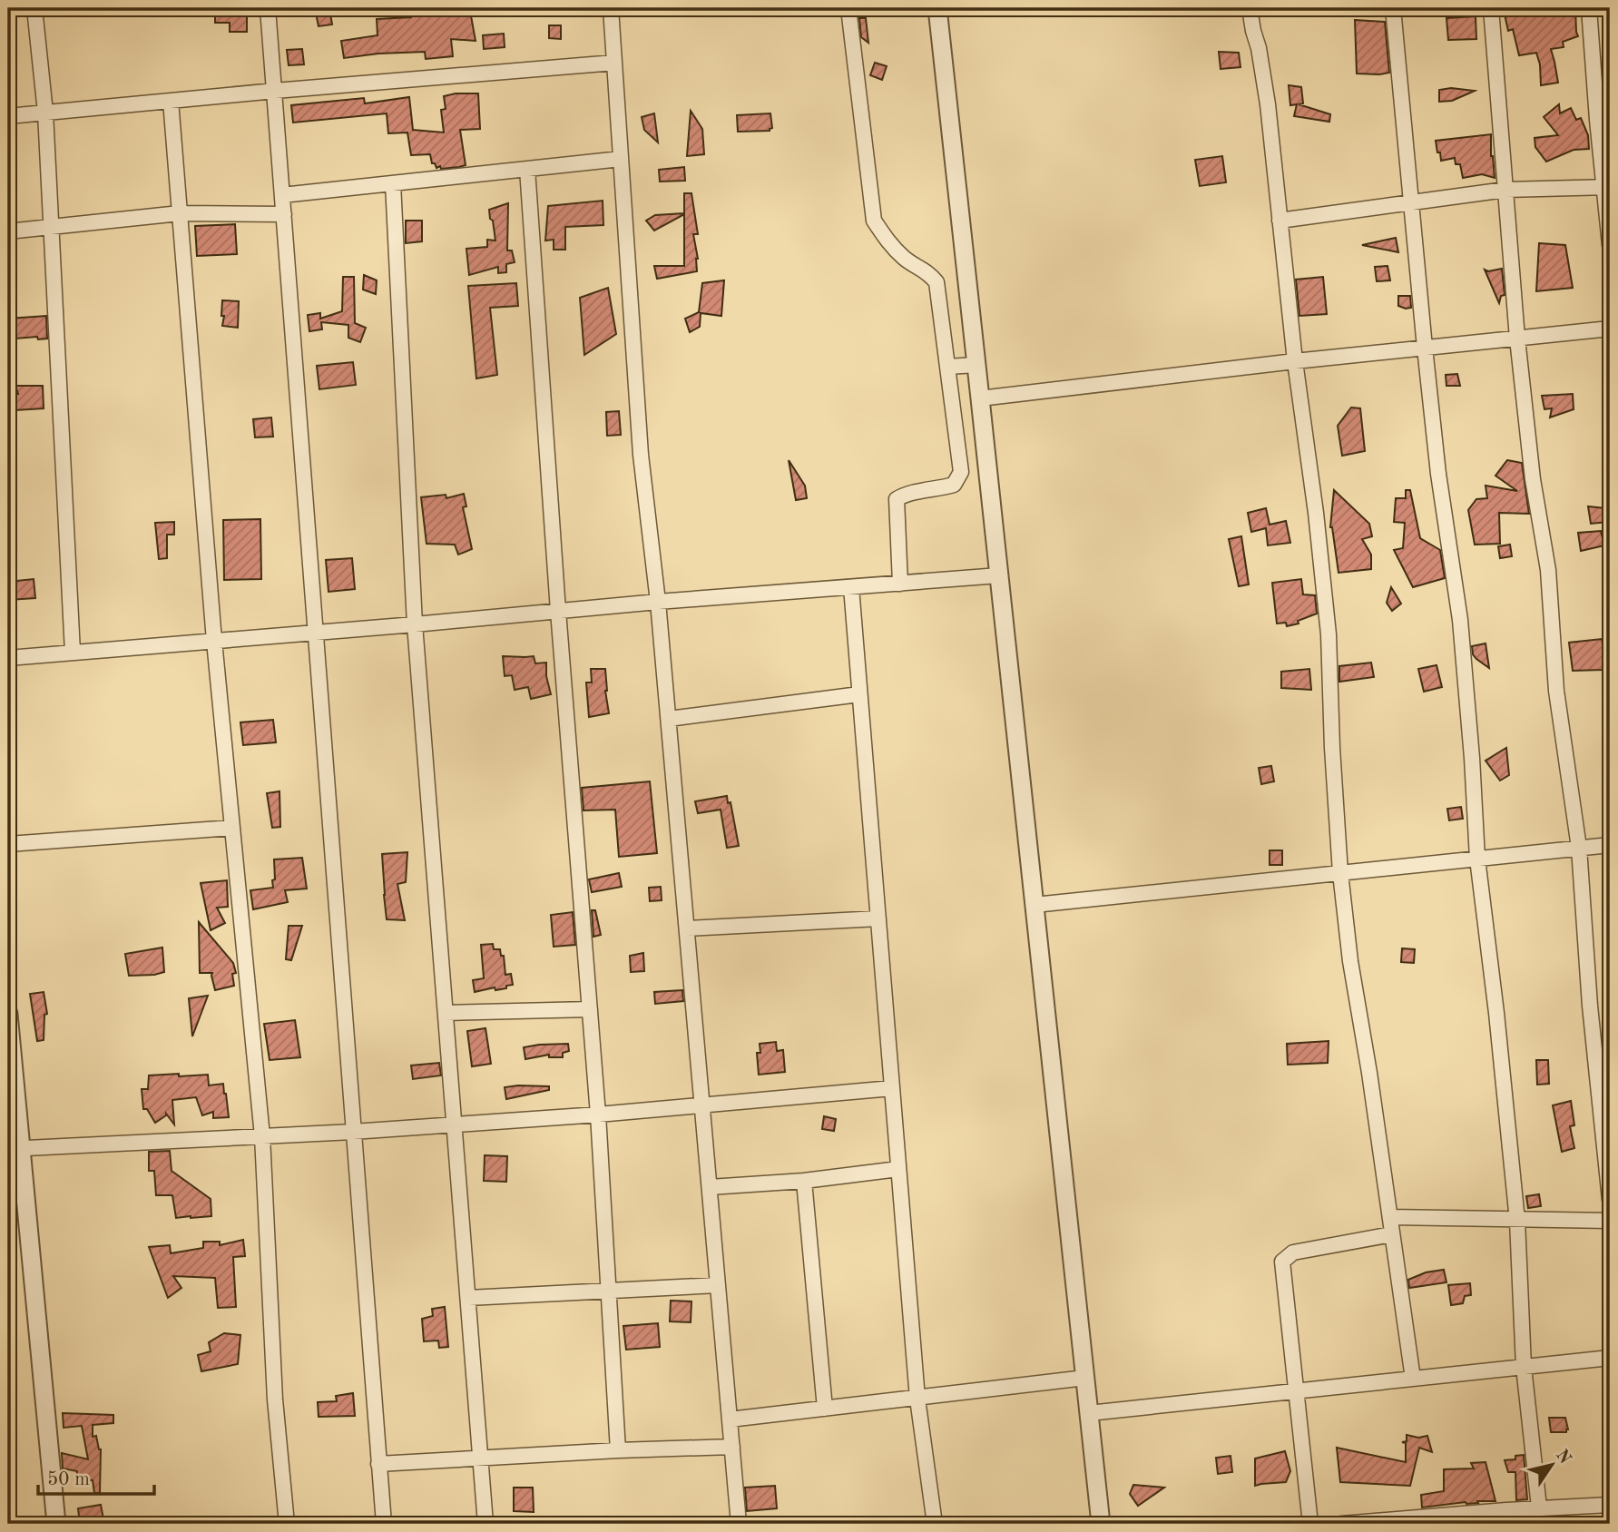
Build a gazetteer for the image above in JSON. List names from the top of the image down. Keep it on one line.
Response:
{"scale_bar":"50 m","north":"top right"}
